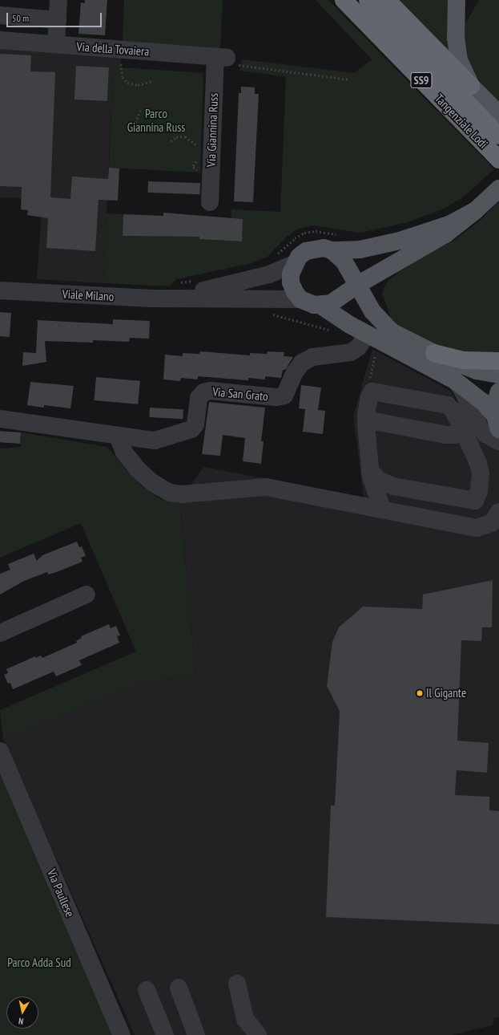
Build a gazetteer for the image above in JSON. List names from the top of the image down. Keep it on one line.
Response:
{"streets":{"highway":["SS9","Tangenziale Lodi"],"street":["Via della Tovaiera","Via Giannina Russ","Viale Milano","Via San Grato","Via Paullese"]},"crossings":[["Via della Tovaiera","Via Giannina Russ"]],"parks":["Parco Giannina Russ","Parco Adda Sud"],"places":["Il Gigante"],"scale_bar":"50 m","north":"bottom"}
